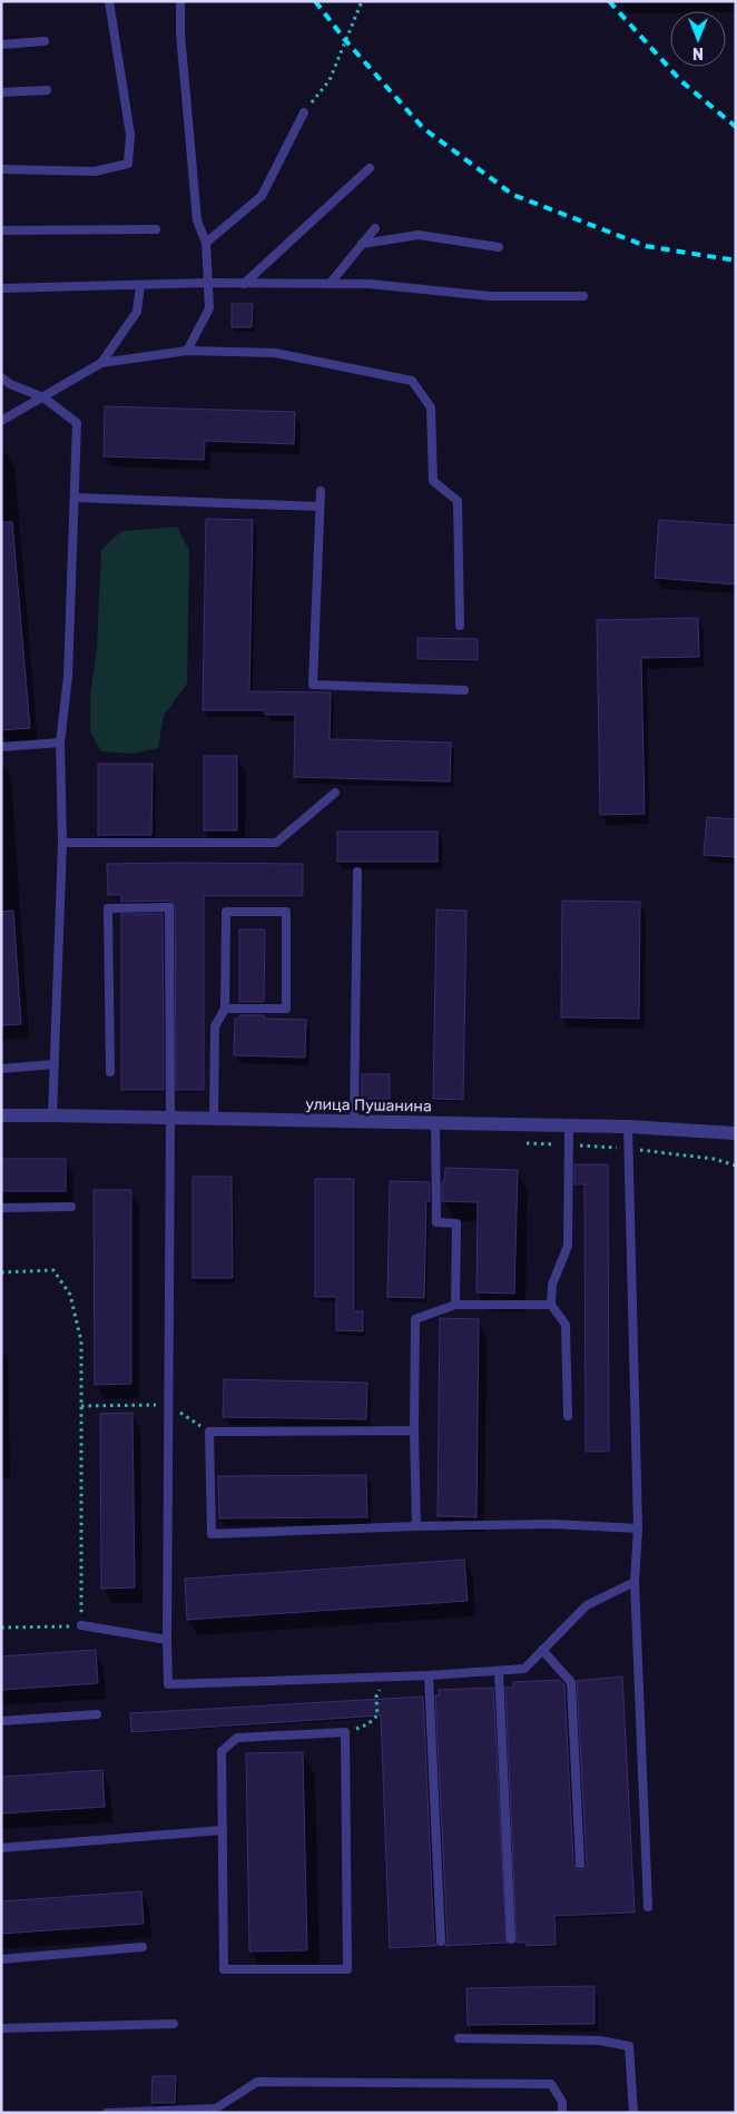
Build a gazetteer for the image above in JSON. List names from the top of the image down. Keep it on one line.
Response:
{"streets":{"street":["улица Пушанина"]},"north":"bottom"}
